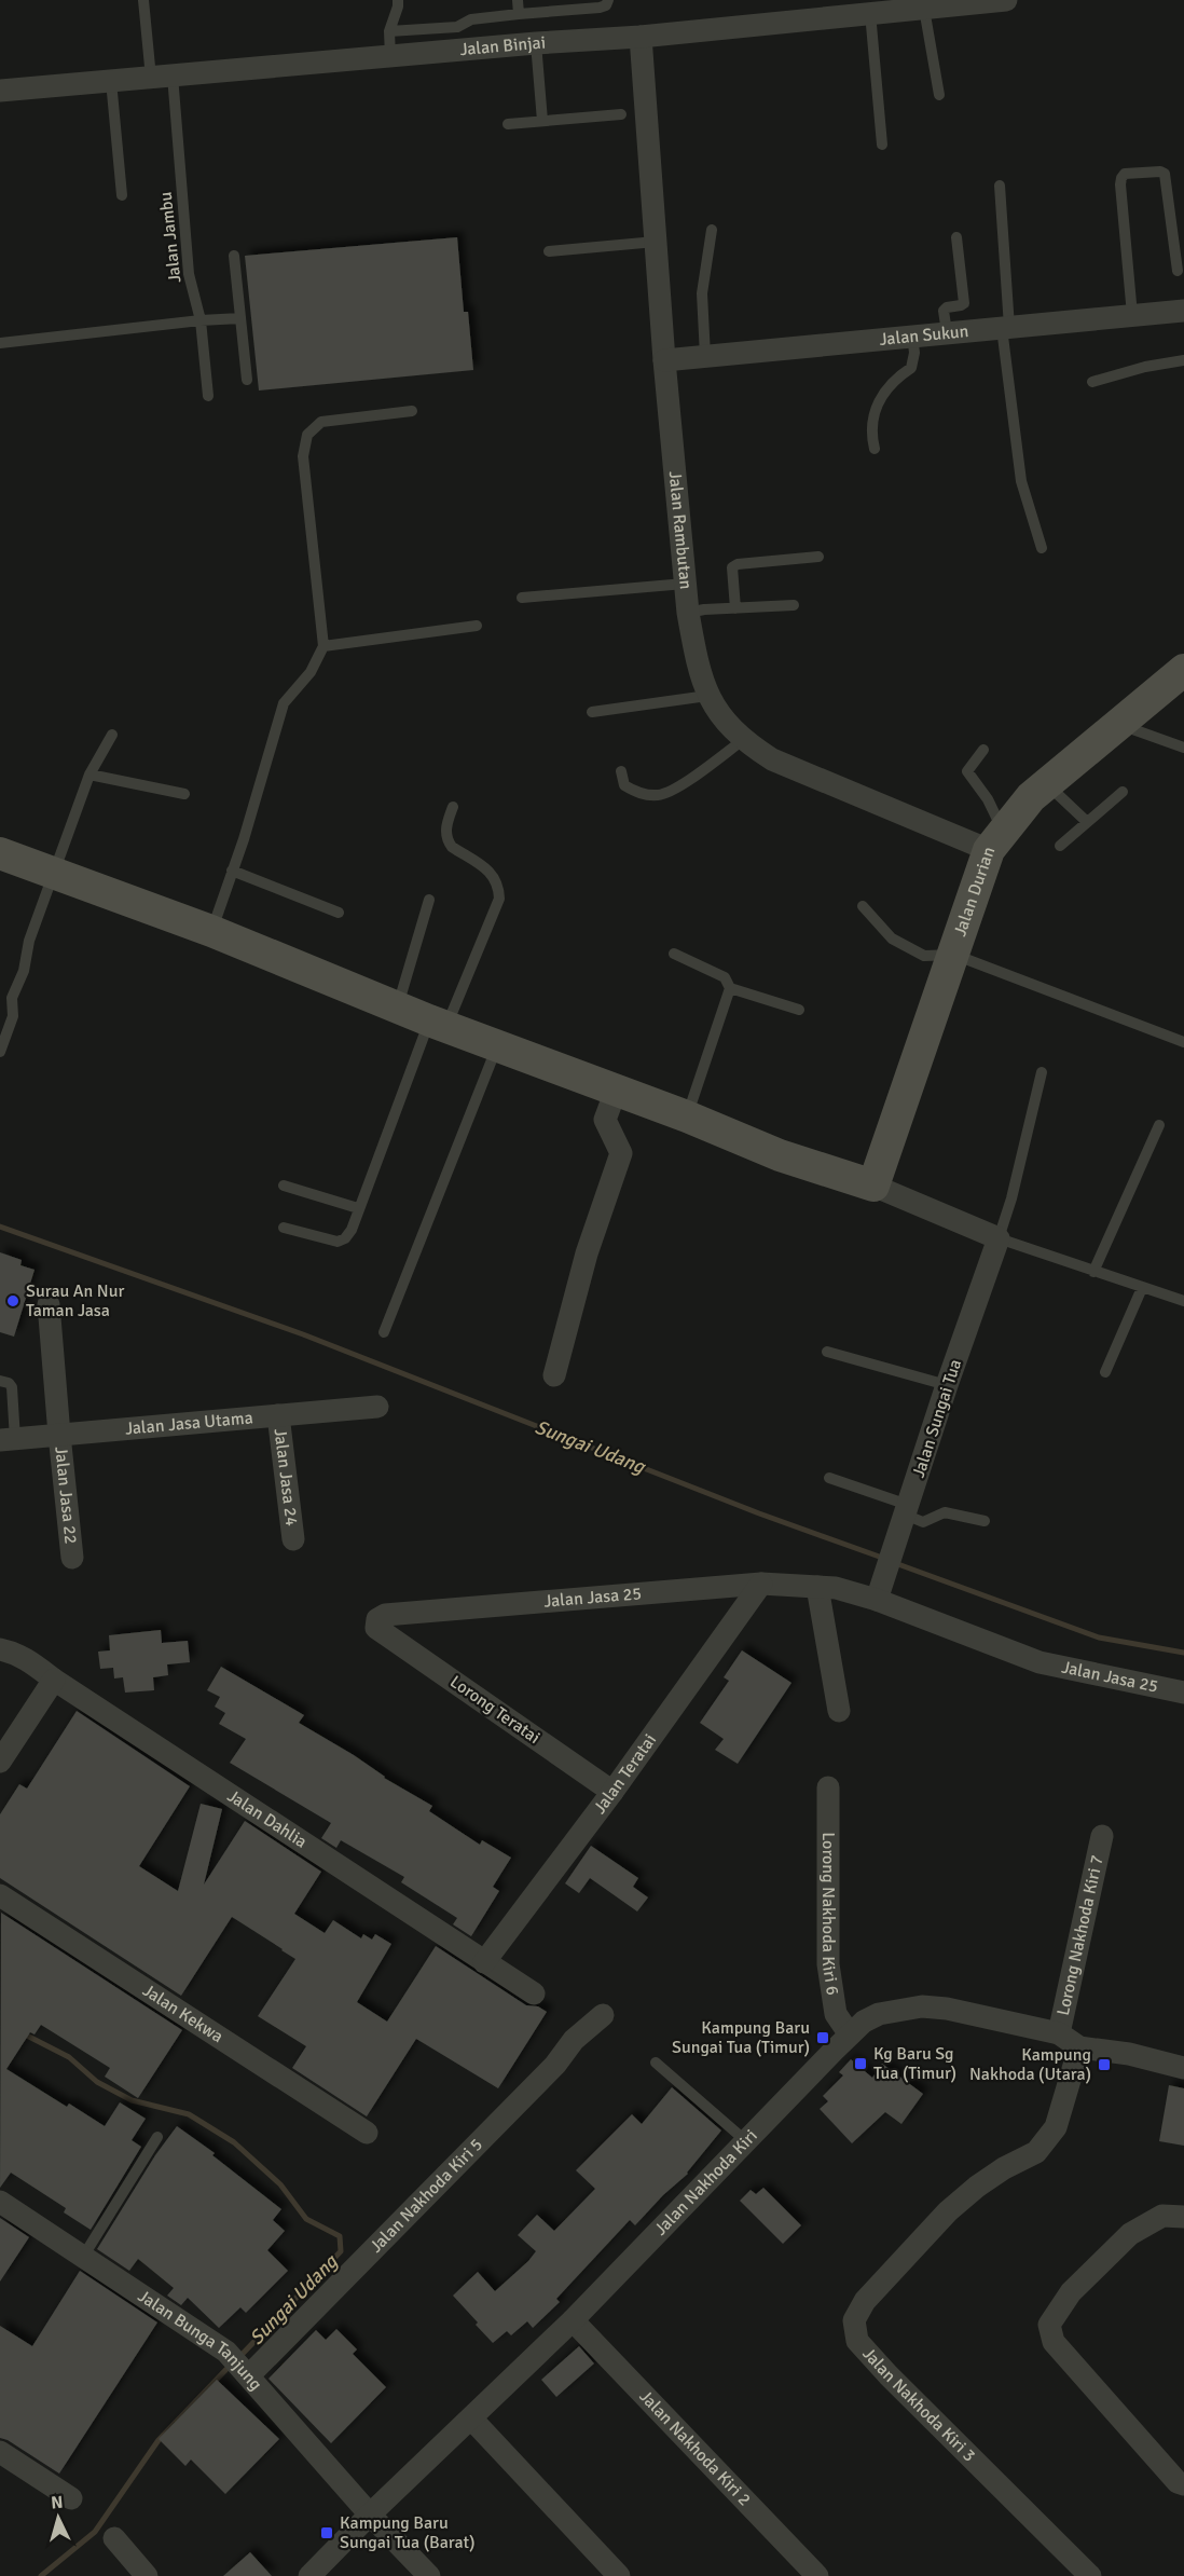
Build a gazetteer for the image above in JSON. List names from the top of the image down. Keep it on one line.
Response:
{"streets":{"street":["Jalan Binjai","Jalan Sukun","Jalan Rambutan","Jalan Durian","Jalan Sungai Tua","Jalan Jasa Utama","Jalan Jasa 24","Jalan Jasa 22","Jalan Jasa 25","Lorong Teratai","Jalan Teratai","Jalan Dahlia","Lorong Nakhoda Kiri 6","Lorong Nakhoda Kiri 7","Jalan Kekwa","Jalan Nakhoda Kiri","Jalan Nakhoda Kiri 5","Jalan Bunga Tanjung","Jalan Nakhoda Kiri 3","Jalan Nakhoda Kiri 2"],"lane":["Jalan Jambu"]},"crossings":[["Jalan Binjai","Jalan Jambu"],["Jalan Binjai","Jalan Rambutan"],["Jalan Sukun","Jalan Rambutan"],["Jalan Rambutan","Jalan Durian"],["Jalan Sungai Tua","Jalan Jasa 25"],["Jalan Jasa Utama","Jalan Jasa 24"],["Jalan Jasa Utama","Jalan Jasa 22"],["Jalan Jasa 25","Lorong Teratai"],["Jalan Jasa 25","Jalan Teratai"],["Lorong Teratai","Jalan Teratai"],["Jalan Teratai","Jalan Dahlia"],["Lorong Nakhoda Kiri 6","Jalan Nakhoda Kiri"],["Lorong Nakhoda Kiri 7","Jalan Nakhoda Kiri"],["Jalan Nakhoda Kiri","Jalan Bunga Tanjung"],["Jalan Nakhoda Kiri","Jalan Nakhoda Kiri 3"],["Jalan Nakhoda Kiri","Jalan Nakhoda Kiri 2"],["Jalan Nakhoda Kiri 5","Jalan Bunga Tanjung"]],"water":["Sungai Udang"],"places":{"other":["Surau An Nur Taman Jasa"],"transit":["Kampung Baru Sungai Tua (Timur)","Kg Baru Sg Tua (Timur)","Kampung Nakhoda (Utara)","Kampung Baru Sungai Tua (Barat)"]},"north":"top"}
